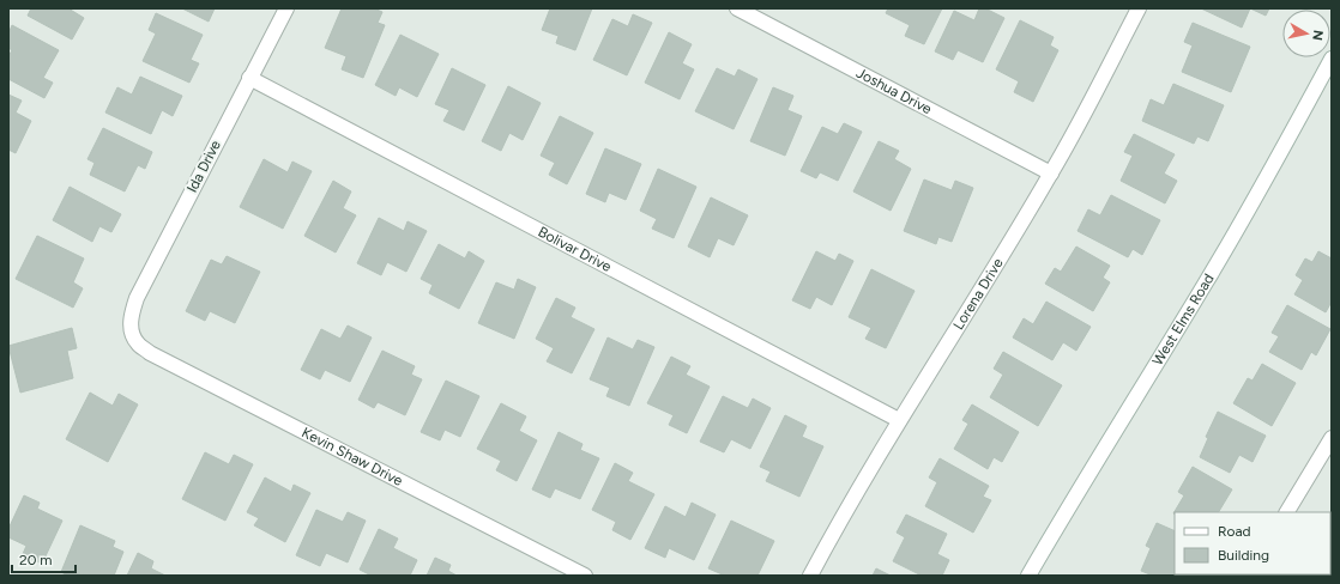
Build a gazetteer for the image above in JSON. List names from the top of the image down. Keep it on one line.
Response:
{"streets":{"street":["Joshua Drive","Ida Drive","Bolivar Drive","Lorena Drive","West Elms Road","Kevin Shaw Drive"]},"crossings":[["Joshua Drive","Lorena Drive"],["Ida Drive","Bolivar Drive"],["Ida Drive","Kevin Shaw Drive"],["Bolivar Drive","Lorena Drive"]],"legend":["Road","Building"],"scale_bar":"20 m","north":"right"}
